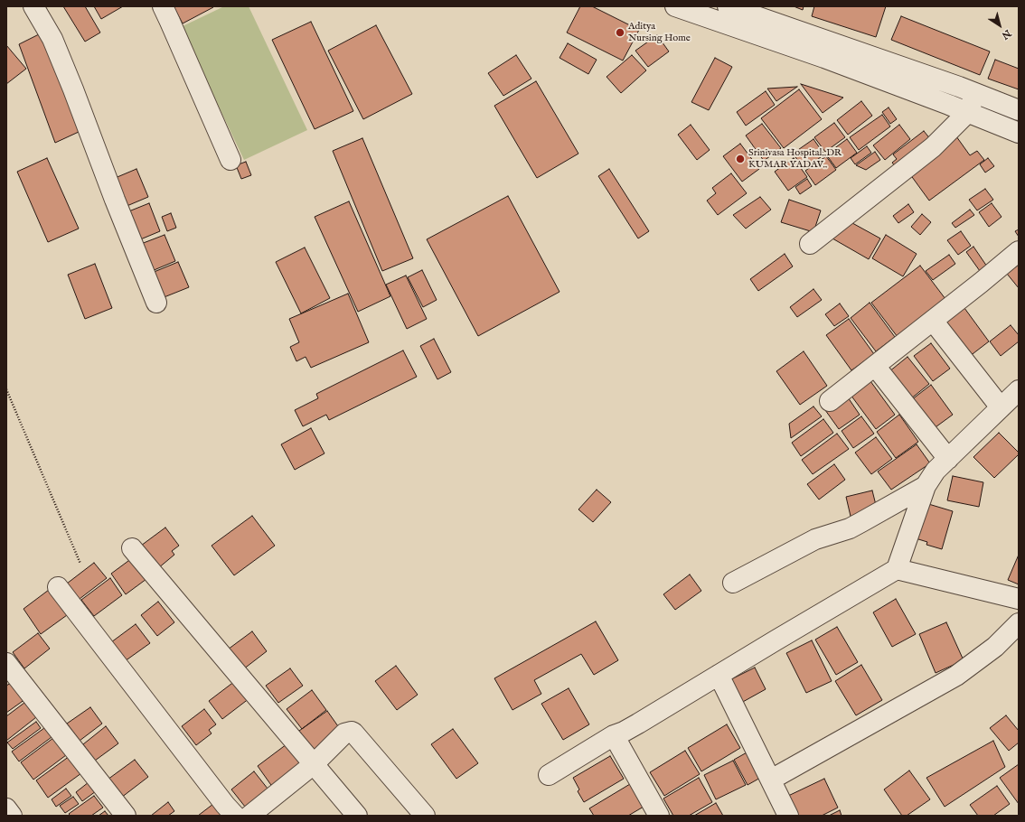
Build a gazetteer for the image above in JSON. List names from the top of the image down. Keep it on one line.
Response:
{"places":["Aditya Nursing Home","Srinivasa Hospital..DR KUMAR YADAV.."],"north":"bottom right"}
